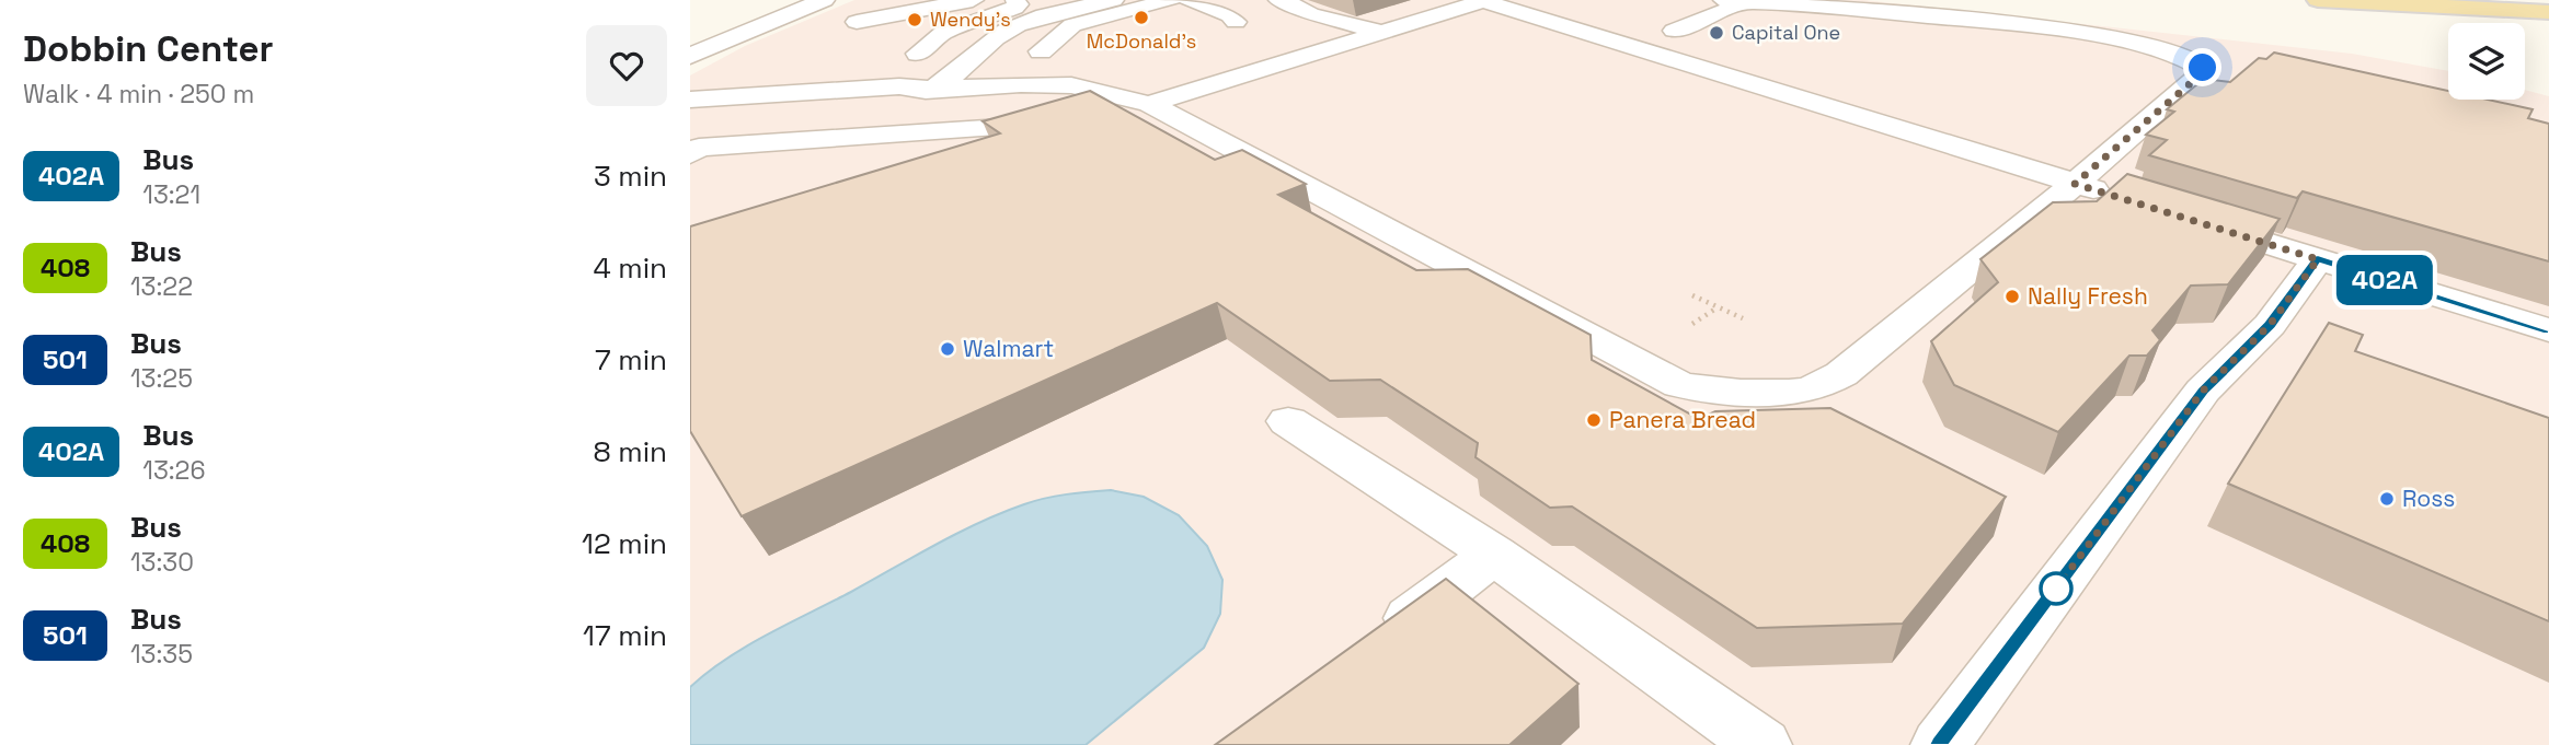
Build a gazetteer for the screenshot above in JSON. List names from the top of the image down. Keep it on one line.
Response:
{"places":["McDonald's","Wendy's","Capital One","Nally Fresh","Walmart","Panera Bread","Ross"],"lines":["bus line 402A"],"page":{"heading":["Dobbin Center","Walk · 4 min · 250 m"],"on_map":"402A","list":[{"mark":"402A","name":"Bus","note":"13:21","value":"3 min"},{"mark":"408","name":"Bus","note":"13:22","value":"4 min"},{"mark":"501","name":"Bus","note":"13:25","value":"7 min"},{"mark":"402A","name":"Bus","note":"13:26","value":"8 min"},{"mark":"408","name":"Bus","note":"13:30","value":"12 min"},{"mark":"501","name":"Bus","note":"13:35","value":"17 min"}]}}
